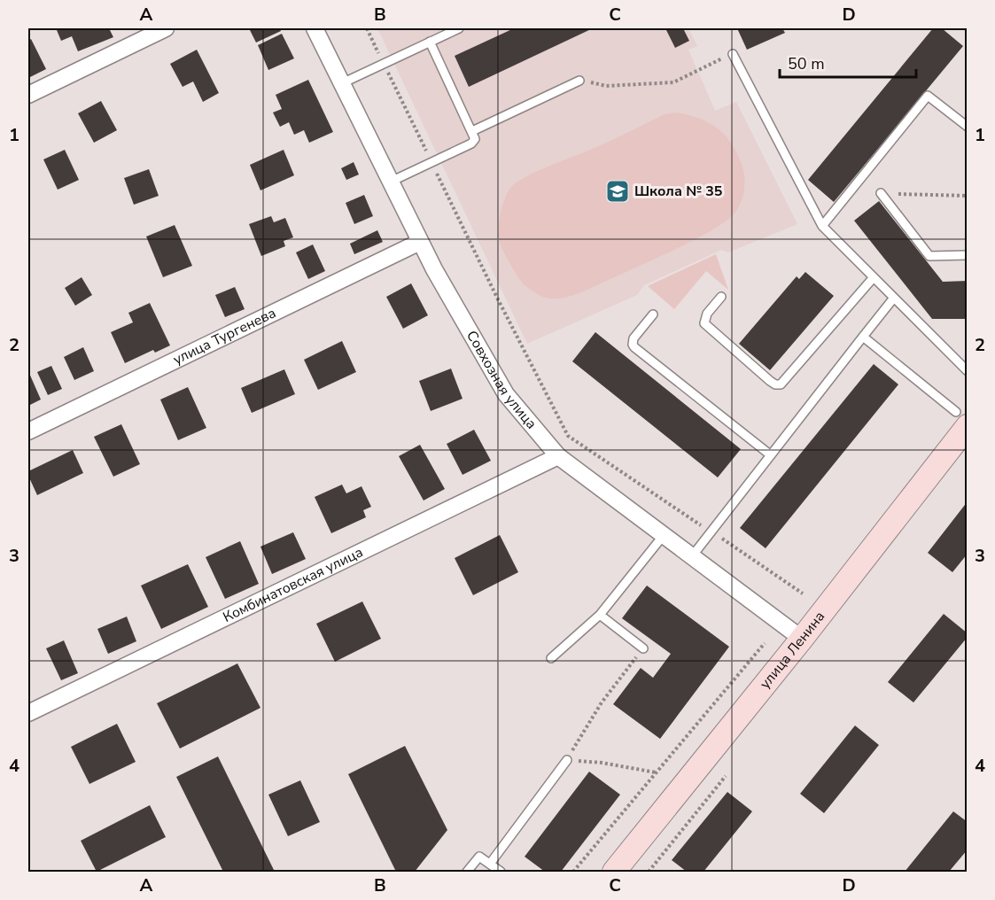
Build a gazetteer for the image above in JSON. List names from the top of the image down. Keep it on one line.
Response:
{"streets":{"main road":["улица Ленина"],"street":["улица Тургенева","Совхозная улица","Комбинатовская улица"]},"crossings":[["улица Тургенева","Совхозная улица"],["Совхозная улица","Комбинатовская улица"],["Совхозная улица","улица Ленина"]],"places":{"school or university":["Школа № 35"]},"scale_bar":"50 m","grid":{"columns":["A","B","C","D"],"rows":["1","2","3","4"]}}
